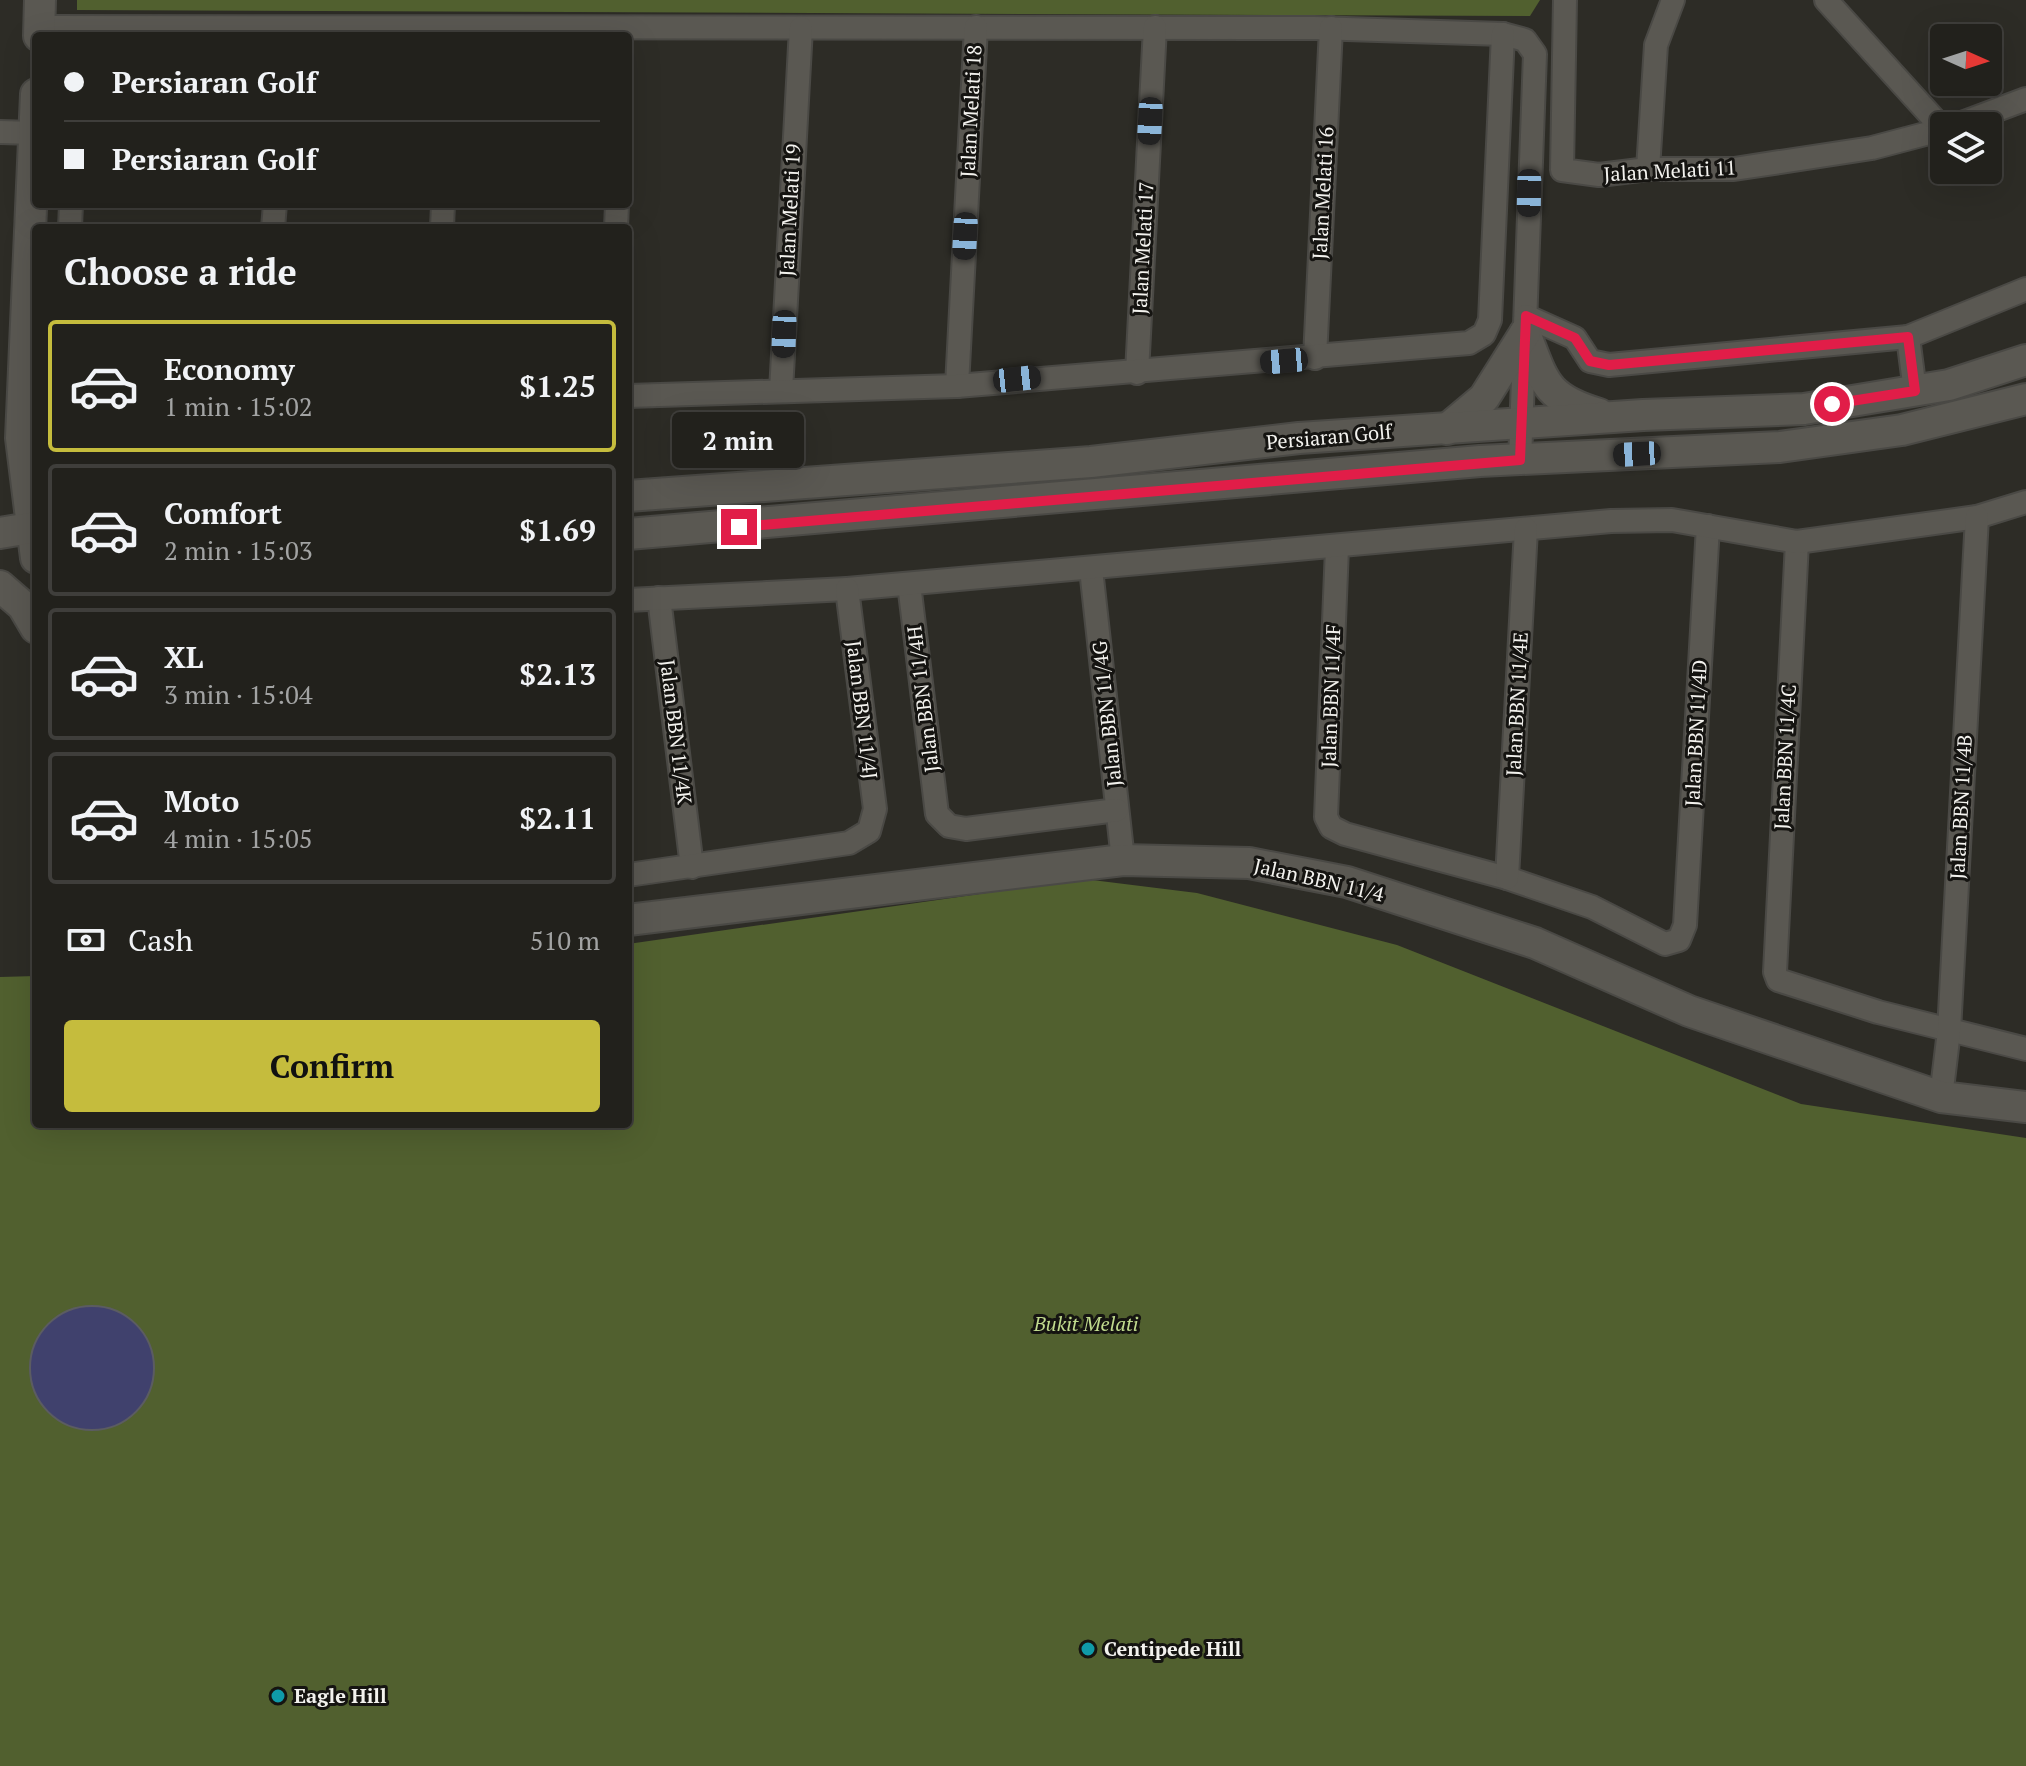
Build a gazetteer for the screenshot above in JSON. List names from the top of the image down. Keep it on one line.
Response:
{"streets":{"street":["Jalan Melati 18","Jalan Melati 11","Jalan Melati 16","Jalan Melati 19","Jalan Melati 17","Persiaran Golf","Jalan BBN 11/4F","Jalan BBN 11/4H","Jalan BBN 11/4E","Jalan BBN 11/4J","Jalan BBN 11/4G","Jalan BBN 11/4K","Jalan BBN 11/4D","Jalan BBN 11/4C","Jalan BBN 11/4B","Jalan BBN 11/4"]},"crossings":[["Jalan BBN 11/4F","Jalan BBN 11/4E"],["Jalan BBN 11/4F","Jalan BBN 11/4D"],["Jalan BBN 11/4H","Jalan BBN 11/4G"],["Jalan BBN 11/4E","Jalan BBN 11/4D"],["Jalan BBN 11/4J","Jalan BBN 11/4K"],["Jalan BBN 11/4G","Jalan BBN 11/4"],["Jalan BBN 11/4C","Jalan BBN 11/4B"],["Jalan BBN 11/4B","Jalan BBN 11/4"]],"parks":["Bukit Melati"],"places":["Centipede Hill","Eagle Hill"],"north":"right","page":{"banner":["Persiaran Golf","Persiaran Golf"],"heading":"Choose a ride","list":[{"name":"Economy","note":"1 min · 15:02","value":"$1.25"},{"name":"Comfort","note":"2 min · 15:03","value":"$1.69"},{"name":"XL","note":"3 min · 15:04","value":"$2.13"},{"name":"Moto","note":"4 min · 15:05","value":"$2.11"}],"bubble":"2 min","pay":["Cash","510 m"],"buttons":"Confirm"}}
